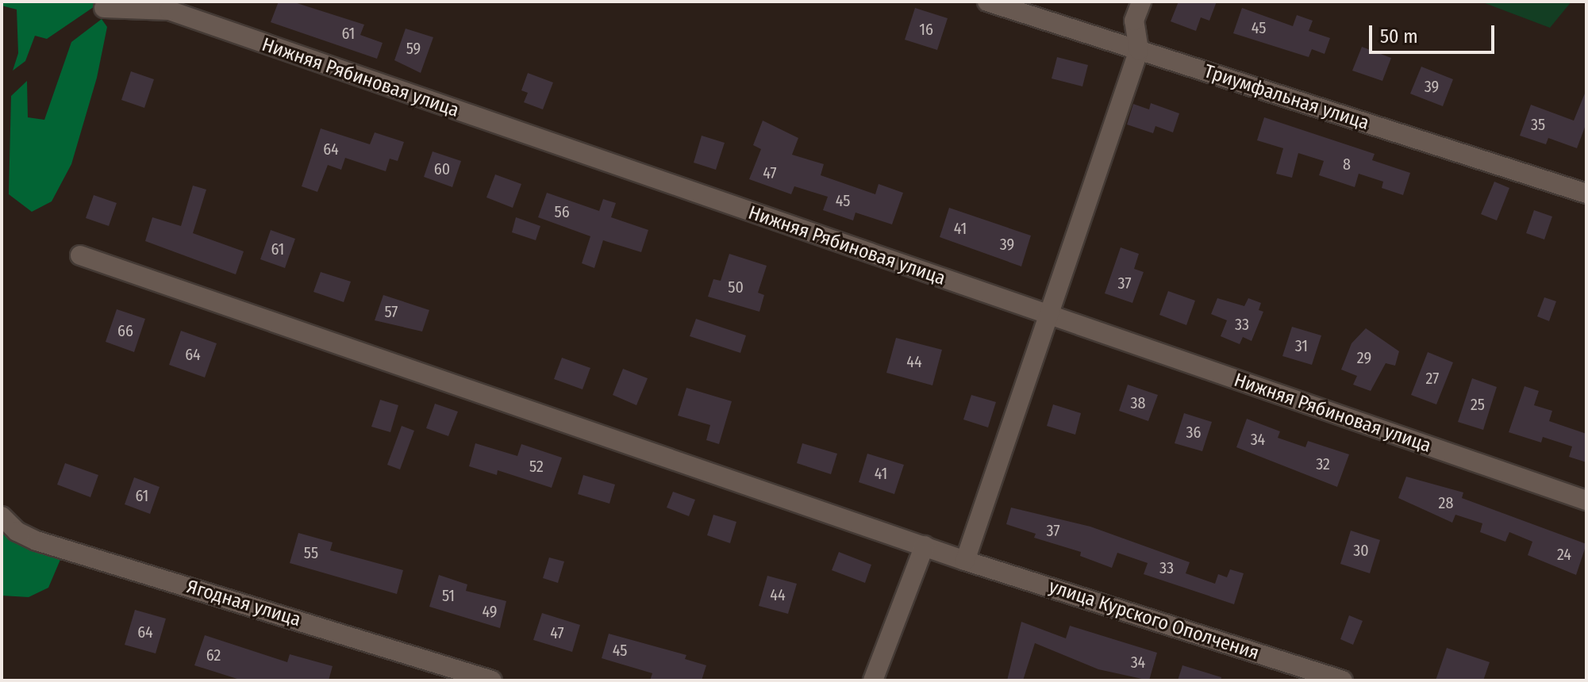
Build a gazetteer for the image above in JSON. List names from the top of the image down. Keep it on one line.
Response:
{"streets":{"street":["Нижняя Рябиновая улица","Триумфальная улица","Ягодная улица","улица Курского Ополчения"]},"house_numbers":["45","16","61","59","39","35","64","8","60","47","45","56","41","39","61","37","50","57","33","66","31","64","29","44","27","38","25","36","34","32","52","41","61","28","37","30","55","24","33","44","51","49","64","47","45","62","34"],"scale_bar":"50 m"}
